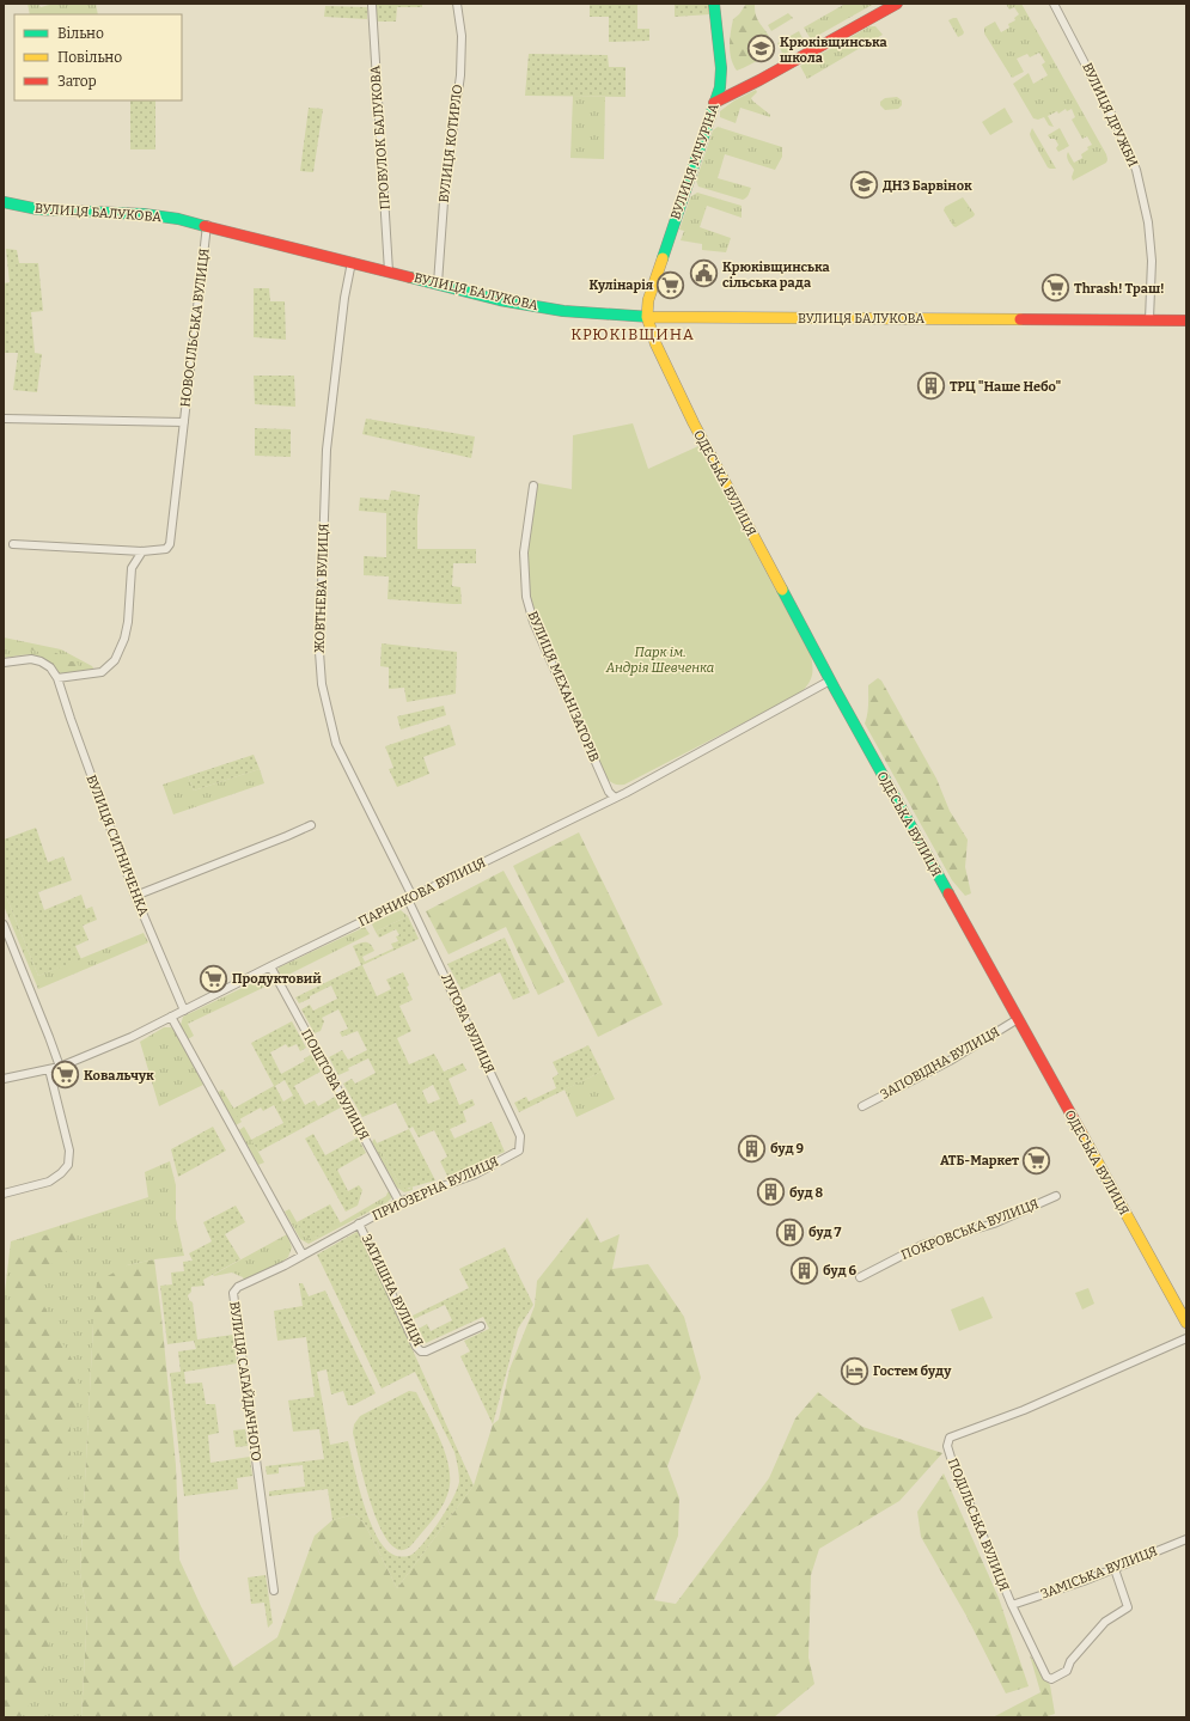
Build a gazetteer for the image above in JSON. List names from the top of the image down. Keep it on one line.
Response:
{"streets":{"street":["ВУЛИЦЯ ДРУЖБИ","ПРОВУЛОК БАЛУКОВА","ВУЛИЦЯ КОТИРЛО","ВУЛИЦЯ МІЧУРІНА","ВУЛИЦЯ БАЛУКОВА","НОВОСІЛЬСЬКА ВУЛИЦЯ","ОДЕСЬКА ВУЛИЦЯ","ЖОВТНЕВА ВУЛИЦЯ","ВУЛИЦЯ МЕХАНІЗАТОРІВ","ВУЛИЦЯ СИТНИЧЕНКА","ПАРНИКОВА ВУЛИЦЯ","ЛУГОВА ВУЛИЦЯ","ЗАПОВІДНА ВУЛИЦЯ","ПОШТОВА ВУЛИЦЯ","ПРИОЗЕРНА ВУЛИЦЯ","ПОКРОВСЬКА ВУЛИЦЯ","ЗАТИШНА ВУЛИЦЯ","ВУЛИЦЯ САГАЙДАЧНОГО","ПОДІЛЬСЬКА ВУЛИЦЯ","ЗАМІСЬКА ВУЛИЦЯ"]},"crossings":[["ВУЛИЦЯ ДРУЖБИ","ВУЛИЦЯ БАЛУКОВА"],["ПРОВУЛОК БАЛУКОВА","ВУЛИЦЯ БАЛУКОВА"],["ВУЛИЦЯ КОТИРЛО","ВУЛИЦЯ БАЛУКОВА"],["ВУЛИЦЯ МІЧУРІНА","ВУЛИЦЯ БАЛУКОВА"],["ВУЛИЦЯ МІЧУРІНА","ОДЕСЬКА ВУЛИЦЯ"],["ВУЛИЦЯ БАЛУКОВА","НОВОСІЛЬСЬКА ВУЛИЦЯ"],["ВУЛИЦЯ БАЛУКОВА","ОДЕСЬКА ВУЛИЦЯ"],["ВУЛИЦЯ БАЛУКОВА","ЖОВТНЕВА ВУЛИЦЯ"],["ОДЕСЬКА ВУЛИЦЯ","ПАРНИКОВА ВУЛИЦЯ"],["ОДЕСЬКА ВУЛИЦЯ","ЗАПОВІДНА ВУЛИЦЯ"],["ЖОВТНЕВА ВУЛИЦЯ","ПАРНИКОВА ВУЛИЦЯ"],["ЖОВТНЕВА ВУЛИЦЯ","ЛУГОВА ВУЛИЦЯ"],["ВУЛИЦЯ МЕХАНІЗАТОРІВ","ПАРНИКОВА ВУЛИЦЯ"],["ВУЛИЦЯ СИТНИЧЕНКА","ПАРНИКОВА ВУЛИЦЯ"],["ПАРНИКОВА ВУЛИЦЯ","ЛУГОВА ВУЛИЦЯ"],["ПАРНИКОВА ВУЛИЦЯ","ПОШТОВА ВУЛИЦЯ"],["ЛУГОВА ВУЛИЦЯ","ПРИОЗЕРНА ВУЛИЦЯ"],["ПОШТОВА ВУЛИЦЯ","ПРИОЗЕРНА ВУЛИЦЯ"],["ПРИОЗЕРНА ВУЛИЦЯ","ЗАТИШНА ВУЛИЦЯ"],["ПРИОЗЕРНА ВУЛИЦЯ","ВУЛИЦЯ САГАЙДАЧНОГО"],["ПОДІЛЬСЬКА ВУЛИЦЯ","ЗАМІСЬКА ВУЛИЦЯ"]],"districts":["КРЮКІВЩИНА"],"parks":["Парк ім. Андрія Шевченка"],"places":{"school or university":["Крюківщинська школа","ДНЗ Барвінок"],"public building":["Крюківщинська сільська рада"],"supermarket":["Кулінарія","Thrash! Траш!","Продуктовий","Ковальчук","АТБ-Маркет"],"building":["ТРЦ \"Наше Небо\"","буд 9","буд 8","буд 7","буд 6"],"hotel":["Гостем буду"]},"legend":["Вільно","Повільно","Затор"]}
